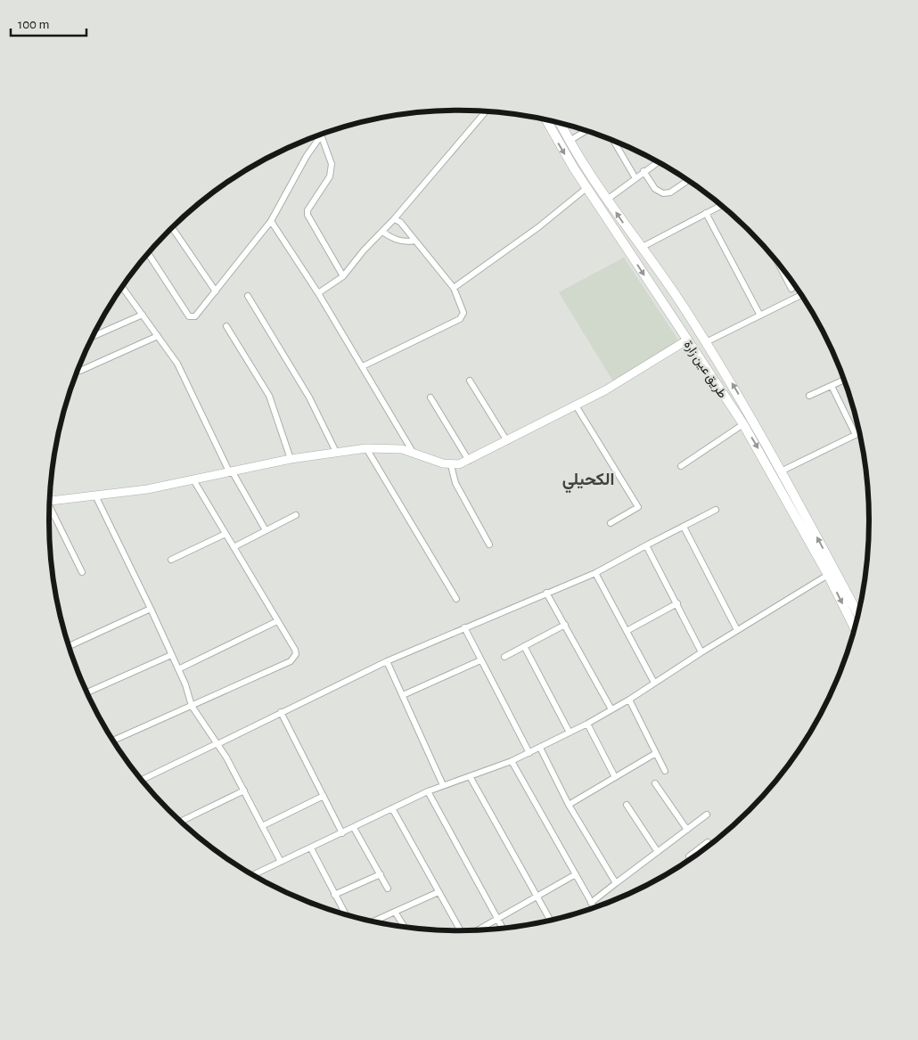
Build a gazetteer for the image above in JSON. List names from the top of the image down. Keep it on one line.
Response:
{"streets":{"main road":["طريق عين زارة"]},"districts":["الكحيلي"],"scale_bar":"100 m"}
